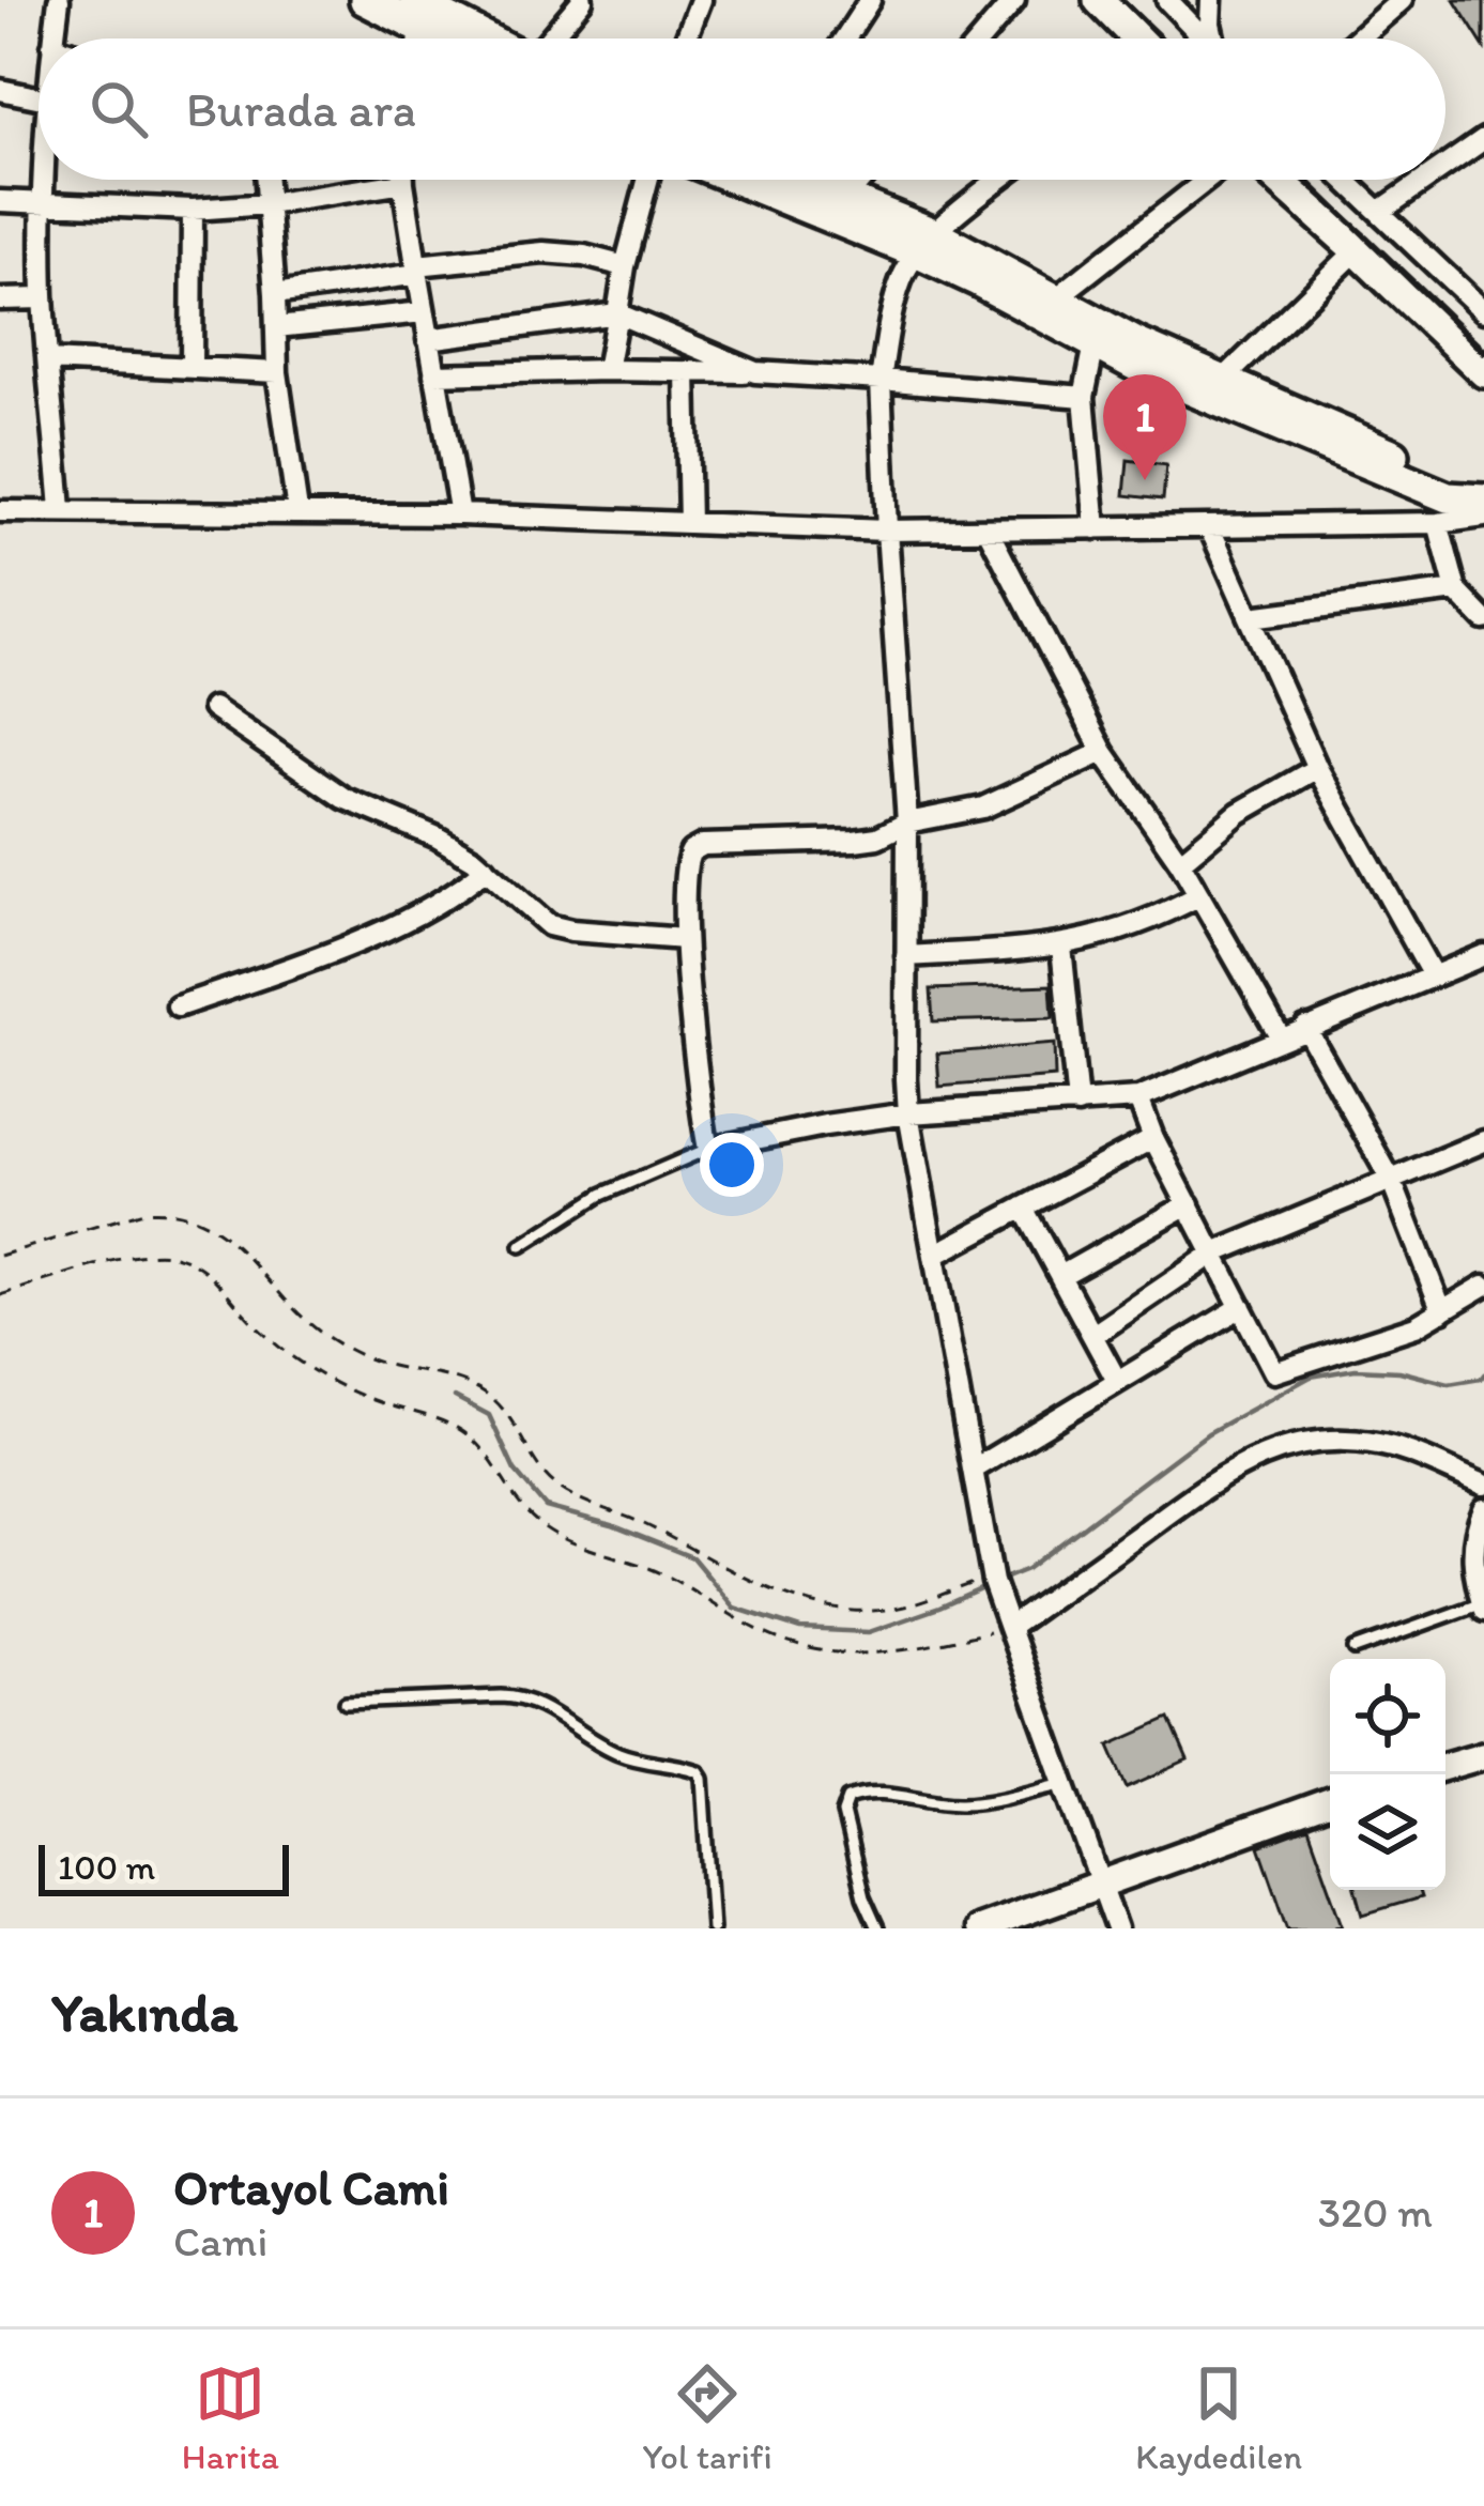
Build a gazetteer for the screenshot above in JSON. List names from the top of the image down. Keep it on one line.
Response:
{"scale_bar":"100 m","page":{"search":"Burada ara","pins":"1","scale":"100 m","heading":"Yakında","list":[{"mark":"1","name":"Ortayol Cami","note":"Cami","value":"320 m"}],"nav":["Harita","Yol tarifi","Kaydedilen"]}}
